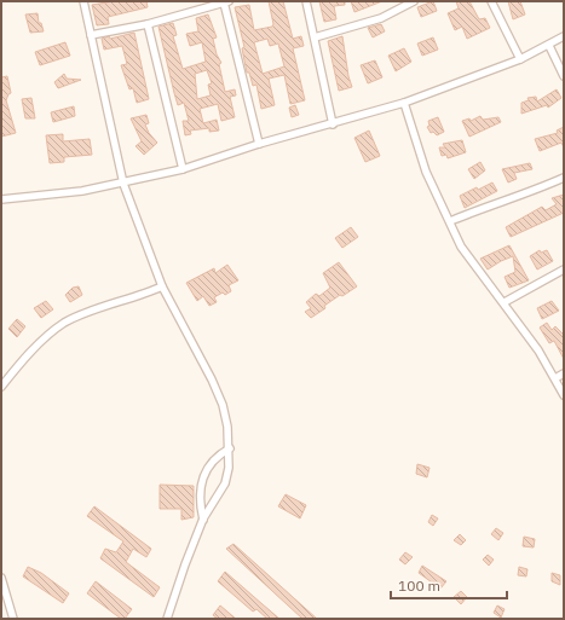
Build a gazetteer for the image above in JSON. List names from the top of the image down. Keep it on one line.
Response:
{"scale_bar":"100 m"}
